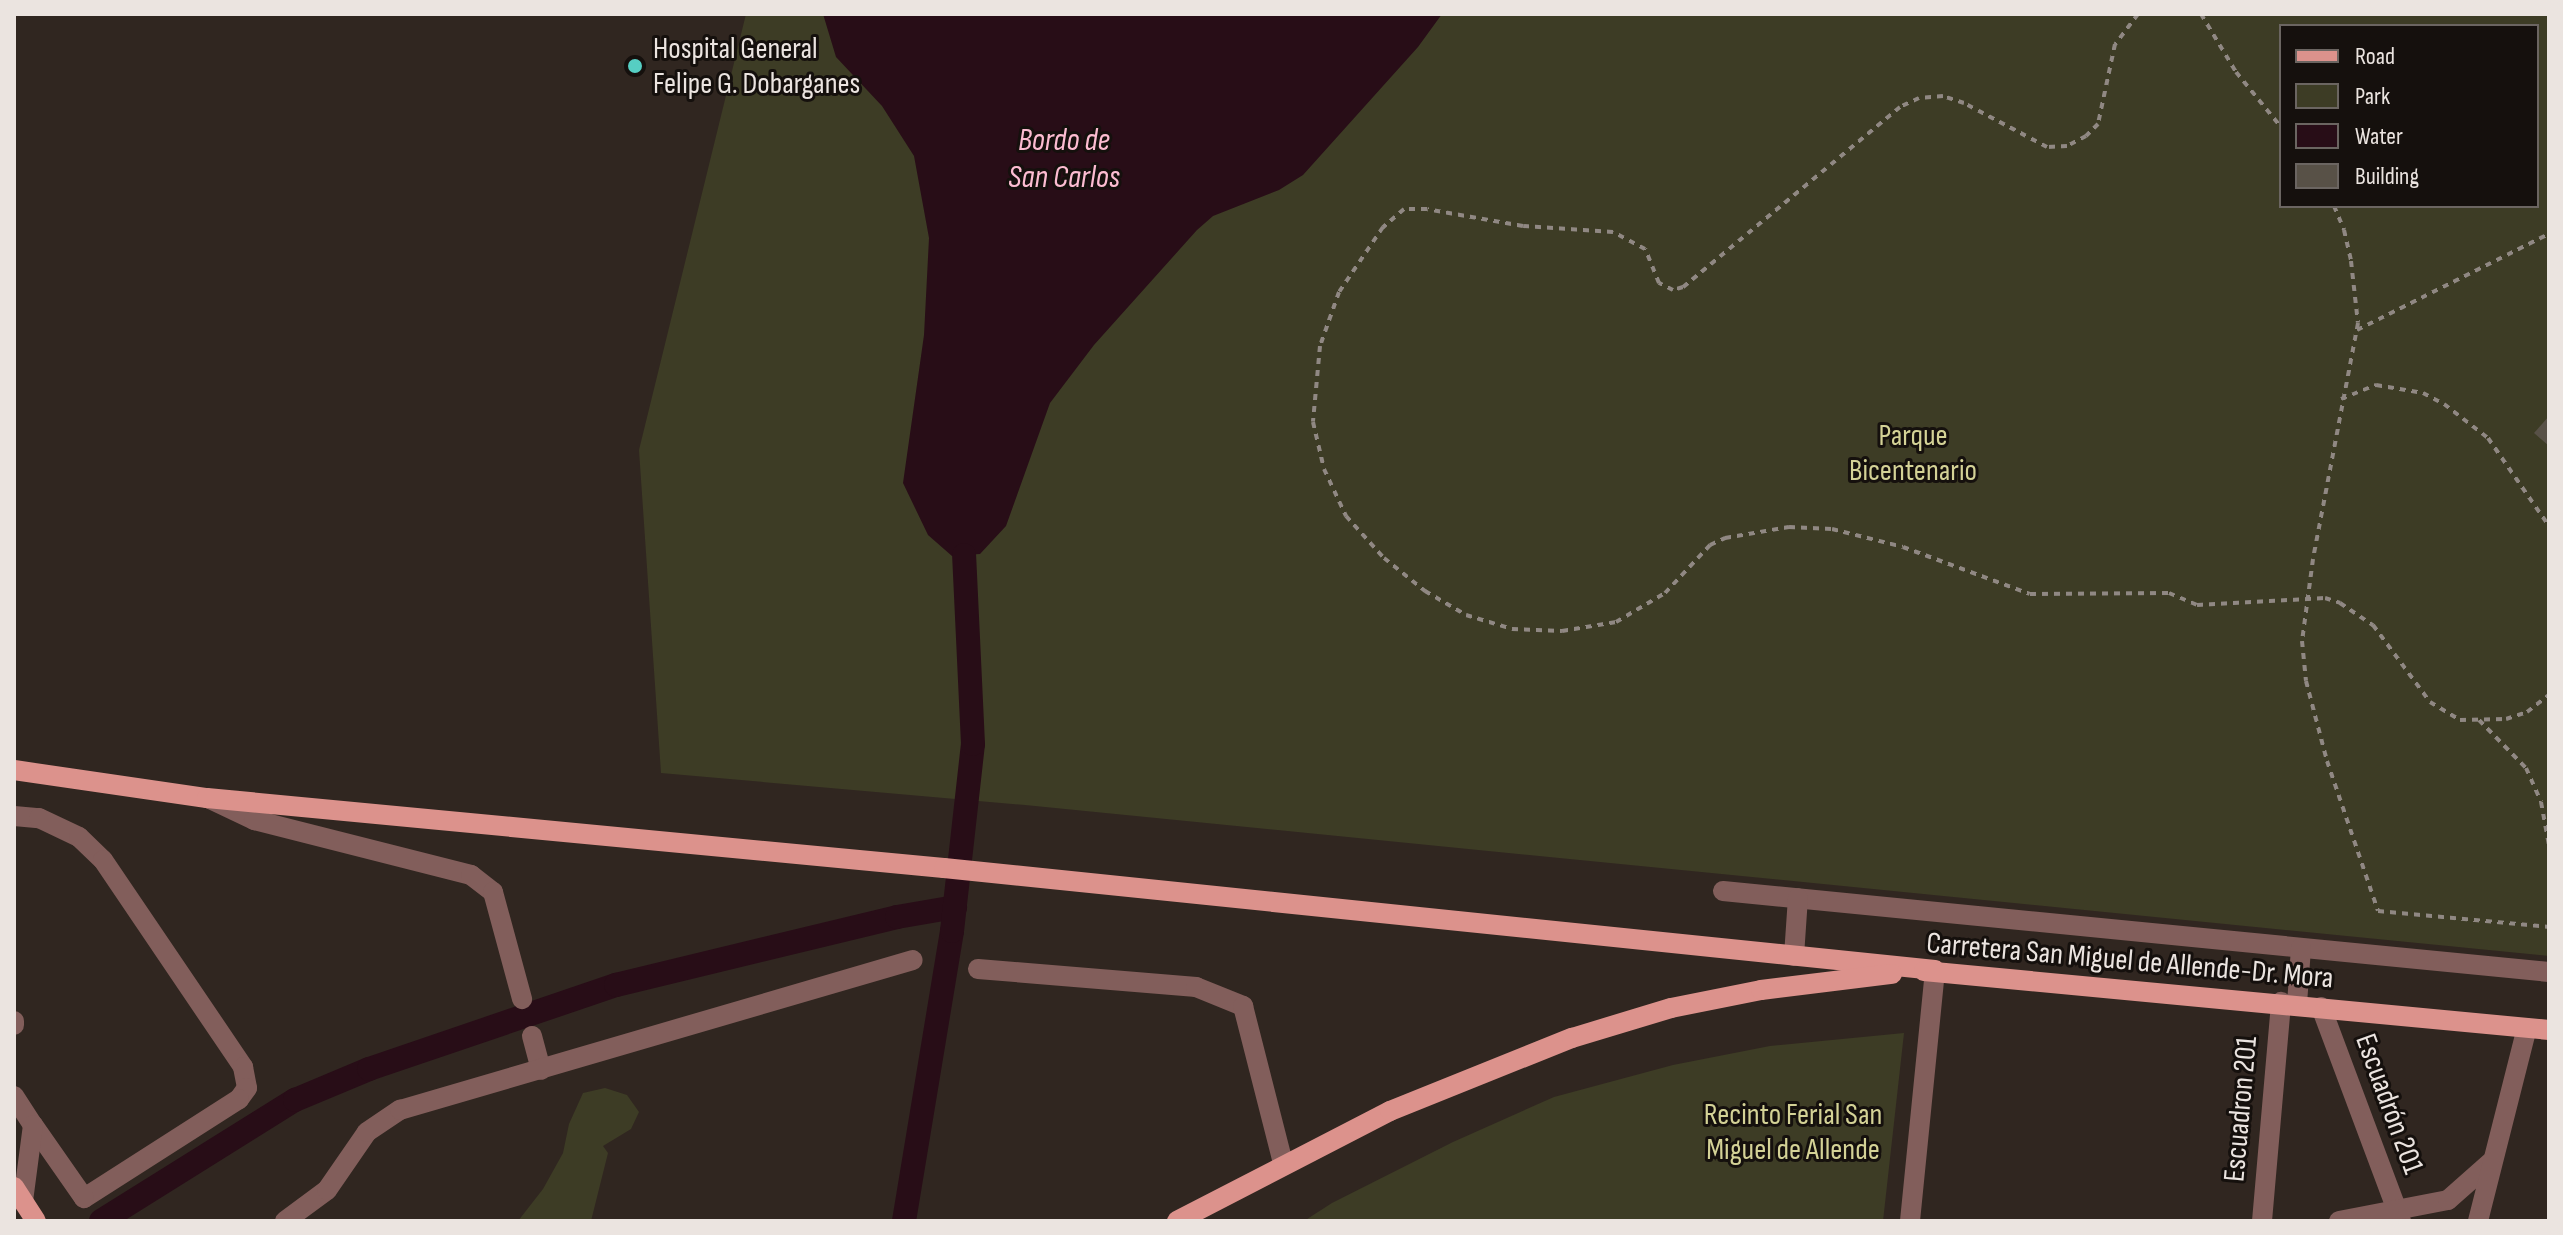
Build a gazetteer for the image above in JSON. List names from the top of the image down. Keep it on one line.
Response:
{"streets":{"main road":["Carretera San Miguel de Allende-Dr. Mora"],"street":["Escuadrón 201","Escuadron 201"]},"crossings":[["Carretera San Miguel de Allende-Dr. Mora","Escuadrón 201"],["Carretera San Miguel de Allende-Dr. Mora","Escuadron 201"]],"water":["Bordo de San Carlos"],"parks":["Parque Bicentenario","Recinto Ferial San Miguel de Allende"],"places":["Hospital General Felipe G. Dobarganes"],"legend":["Road","Park","Water","Building"]}
